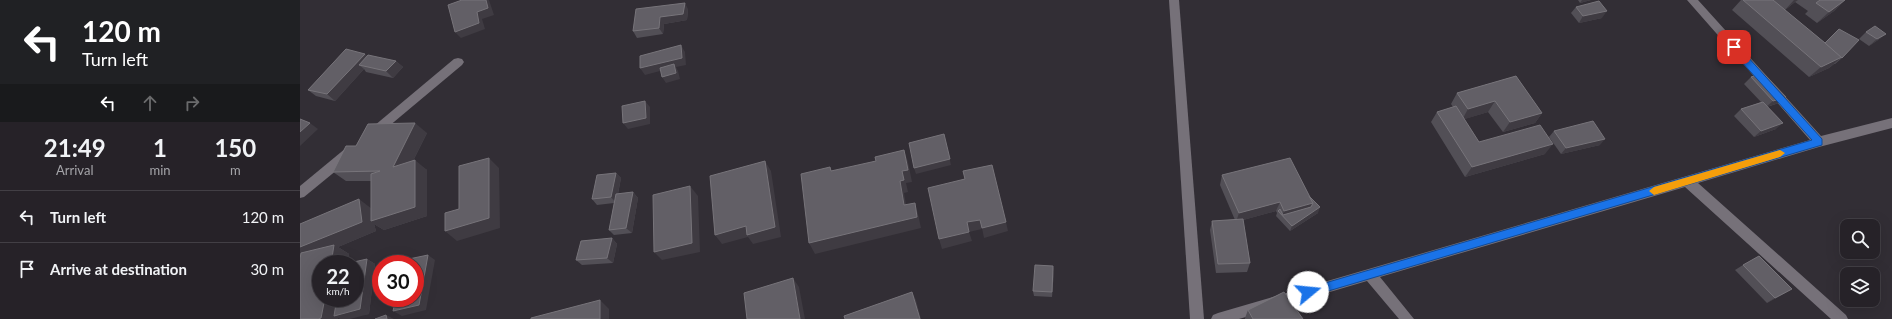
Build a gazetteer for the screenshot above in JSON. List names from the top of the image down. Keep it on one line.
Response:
{"page":{"turn":["120 m","Turn left"],"eta":["21:49","Arrival","1","min","150","m"],"list":[{"name":"Turn left","value":"120 m"},{"name":"Arrive at destination","value":"30 m"}],"speed":"22 km/h","limit":"30"}}
